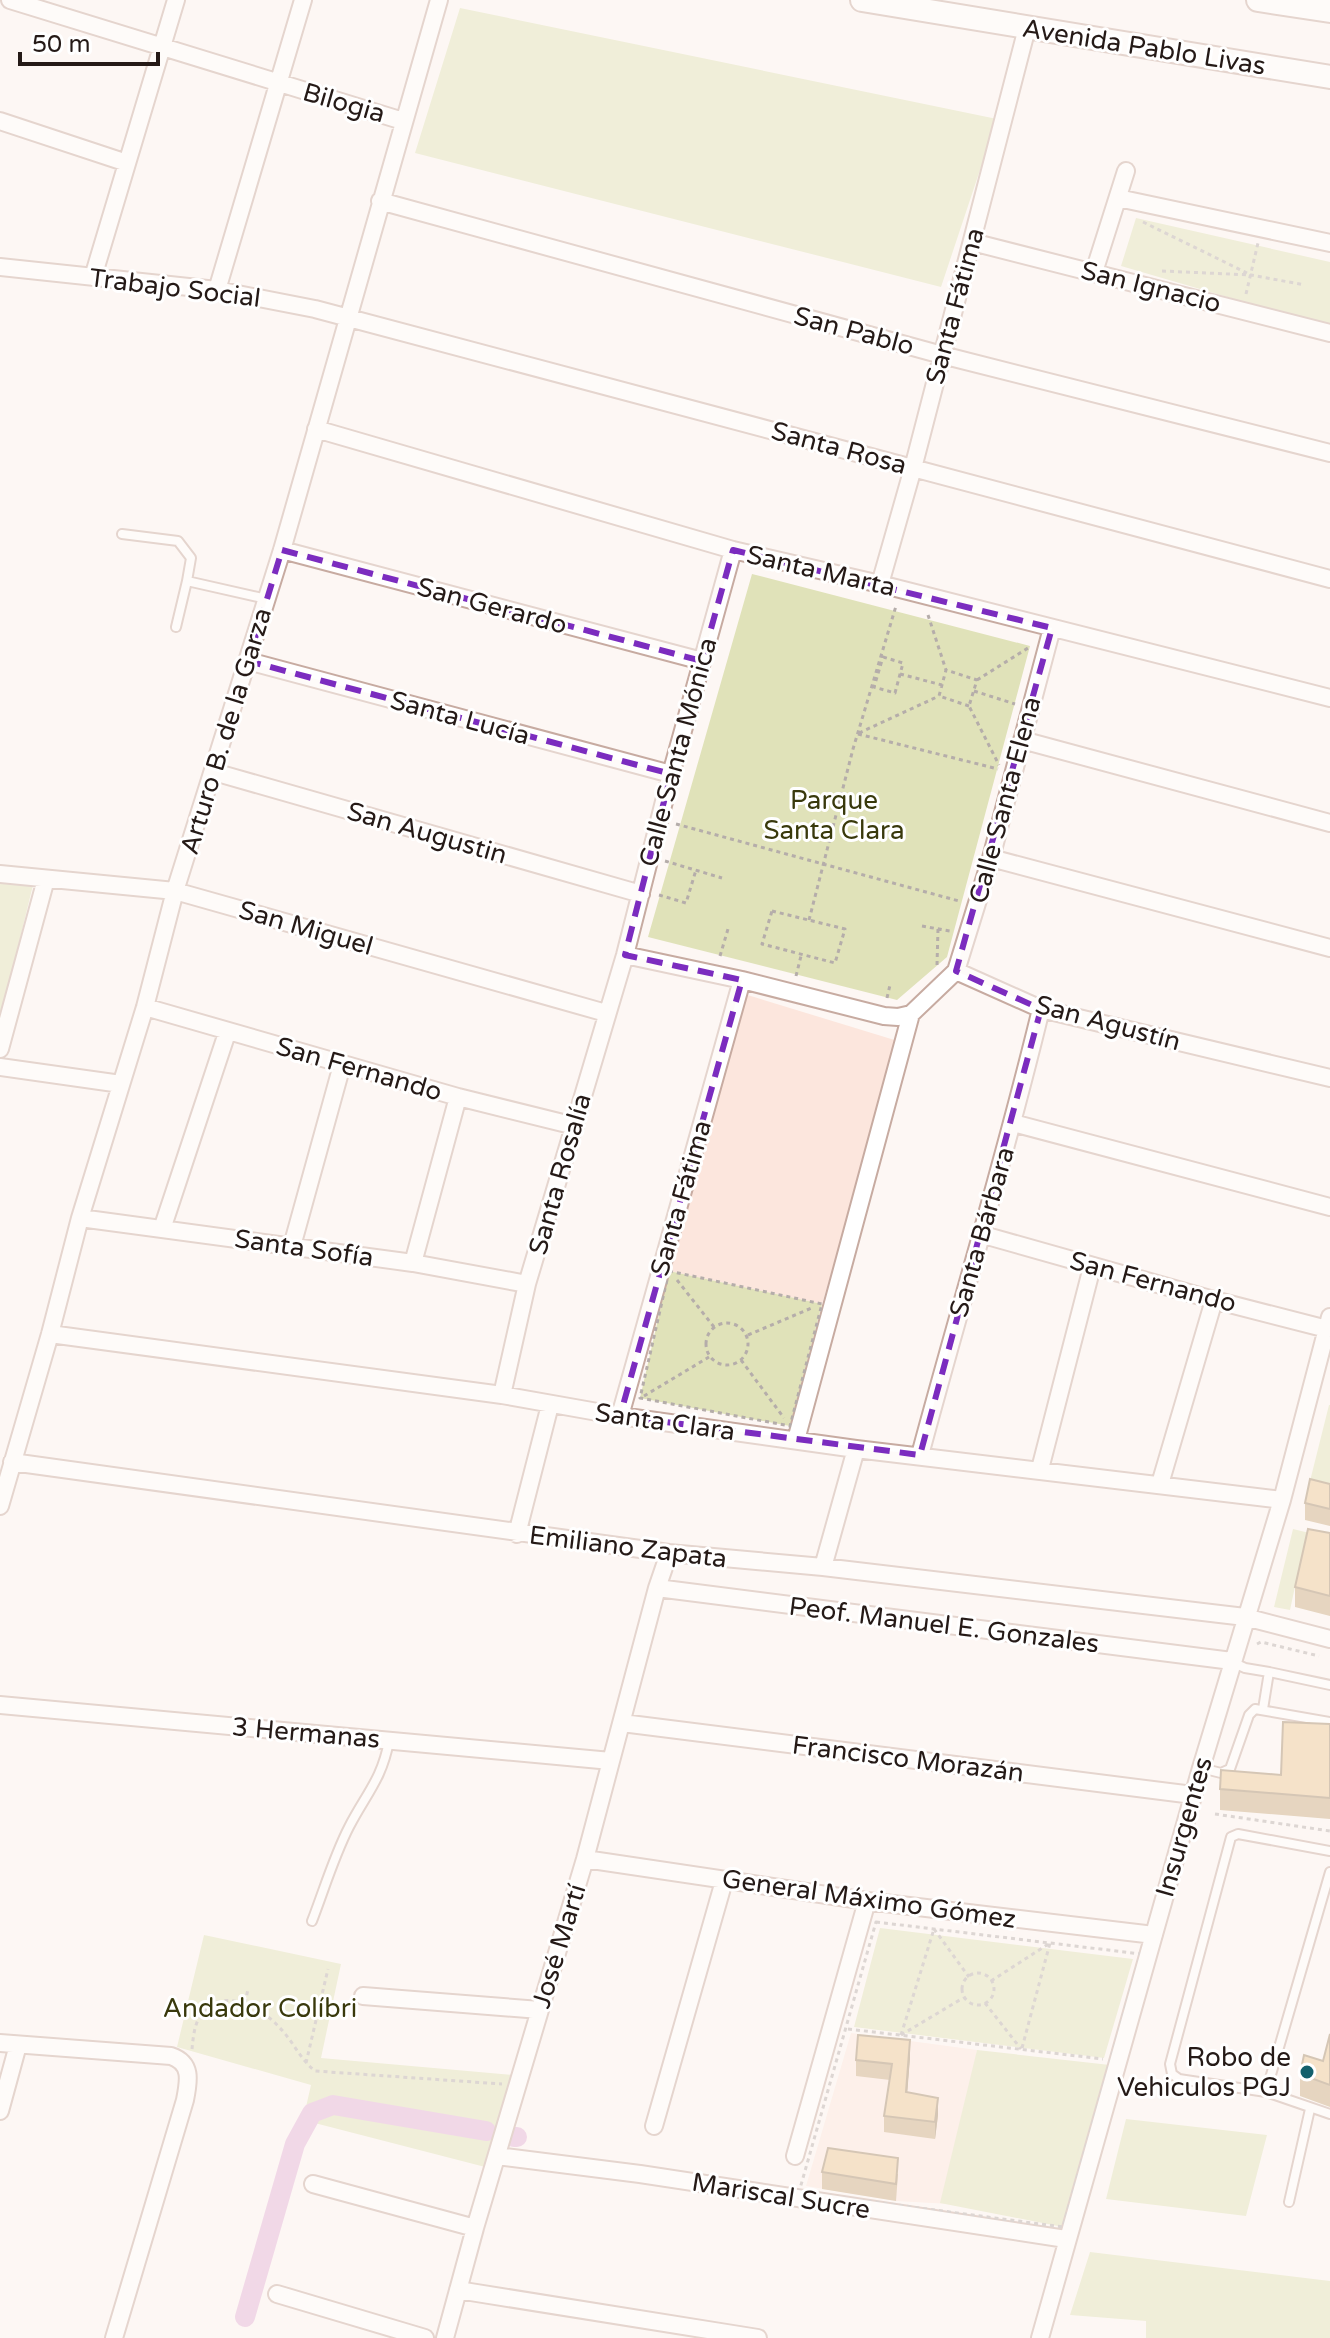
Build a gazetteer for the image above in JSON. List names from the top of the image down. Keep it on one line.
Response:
{"streets":{"main road":["Avenida Pablo Livas"],"street":["Bilogia","San Ignacio","Trabajo Social","Santa Fátima","San Pablo","Santa Rosa","Santa Marta","San Gerardo","Santa Lucía","Arturo B. de la Garza","Calle Santa Mónica","Calle Santa Elena","San Augustin","San Miguel","San Agustín","San Fernando","Santa Rosalía","Santa Bárbara","Santa Sofía","Santa Clara","Emiliano Zapata","Peof. Manuel E. Gonzales","3 Hermanas","Francisco Morazán","Insurgentes","General Máximo Gómez","José Martí","Mariscal Sucre"]},"crossings":[["Avenida Pablo Livas","Santa Fátima"],["Bilogia","Arturo B. de la Garza"],["San Ignacio","Santa Fátima"],["Trabajo Social","Santa Rosa"],["Trabajo Social","Arturo B. de la Garza"],["Santa Fátima","San Pablo"],["Santa Fátima","Santa Rosa"],["Santa Fátima","Santa Marta"],["Santa Fátima","Santa Clara"],["San Pablo","Arturo B. de la Garza"],["Santa Rosa","Arturo B. de la Garza"],["Santa Marta","Arturo B. de la Garza"],["Santa Marta","Calle Santa Mónica"],["Santa Marta","Calle Santa Elena"],["San Gerardo","Arturo B. de la Garza"],["San Gerardo","Calle Santa Mónica"],["Santa Lucía","Arturo B. de la Garza"],["Santa Lucía","Calle Santa Mónica"],["Arturo B. de la Garza","San Augustin"],["Arturo B. de la Garza","San Miguel"],["Arturo B. de la Garza","San Fernando"],["Arturo B. de la Garza","Santa Sofía"],["Arturo B. de la Garza","Santa Clara"],["Arturo B. de la Garza","Emiliano Zapata"],["Calle Santa Mónica","San Augustin"],["Calle Santa Mónica","Santa Rosalía"],["Calle Santa Elena","San Agustín"],["San Miguel","Santa Rosalía"],["San Agustín","Santa Bárbara"],["San Fernando","Santa Rosalía"],["San Fernando","Santa Bárbara"],["San Fernando","Insurgentes"],["Santa Rosalía","Santa Sofía"],["Santa Rosalía","Santa Clara"],["Santa Bárbara","Santa Clara"],["Santa Clara","Insurgentes"],["Emiliano Zapata","Insurgentes"],["Emiliano Zapata","José Martí"],["Peof. Manuel E. Gonzales","Insurgentes"],["Peof. Manuel E. Gonzales","José Martí"],["3 Hermanas","José Martí"],["Francisco Morazán","Insurgentes"],["Francisco Morazán","José Martí"],["Insurgentes","General Máximo Gómez"],["Insurgentes","Mariscal Sucre"],["General Máximo Gómez","José Martí"],["José Martí","Mariscal Sucre"]],"parks":["Parque Santa Clara","Andador Colíbri"],"places":["Robo de Vehiculos PGJ"],"scale_bar":"50 m"}
